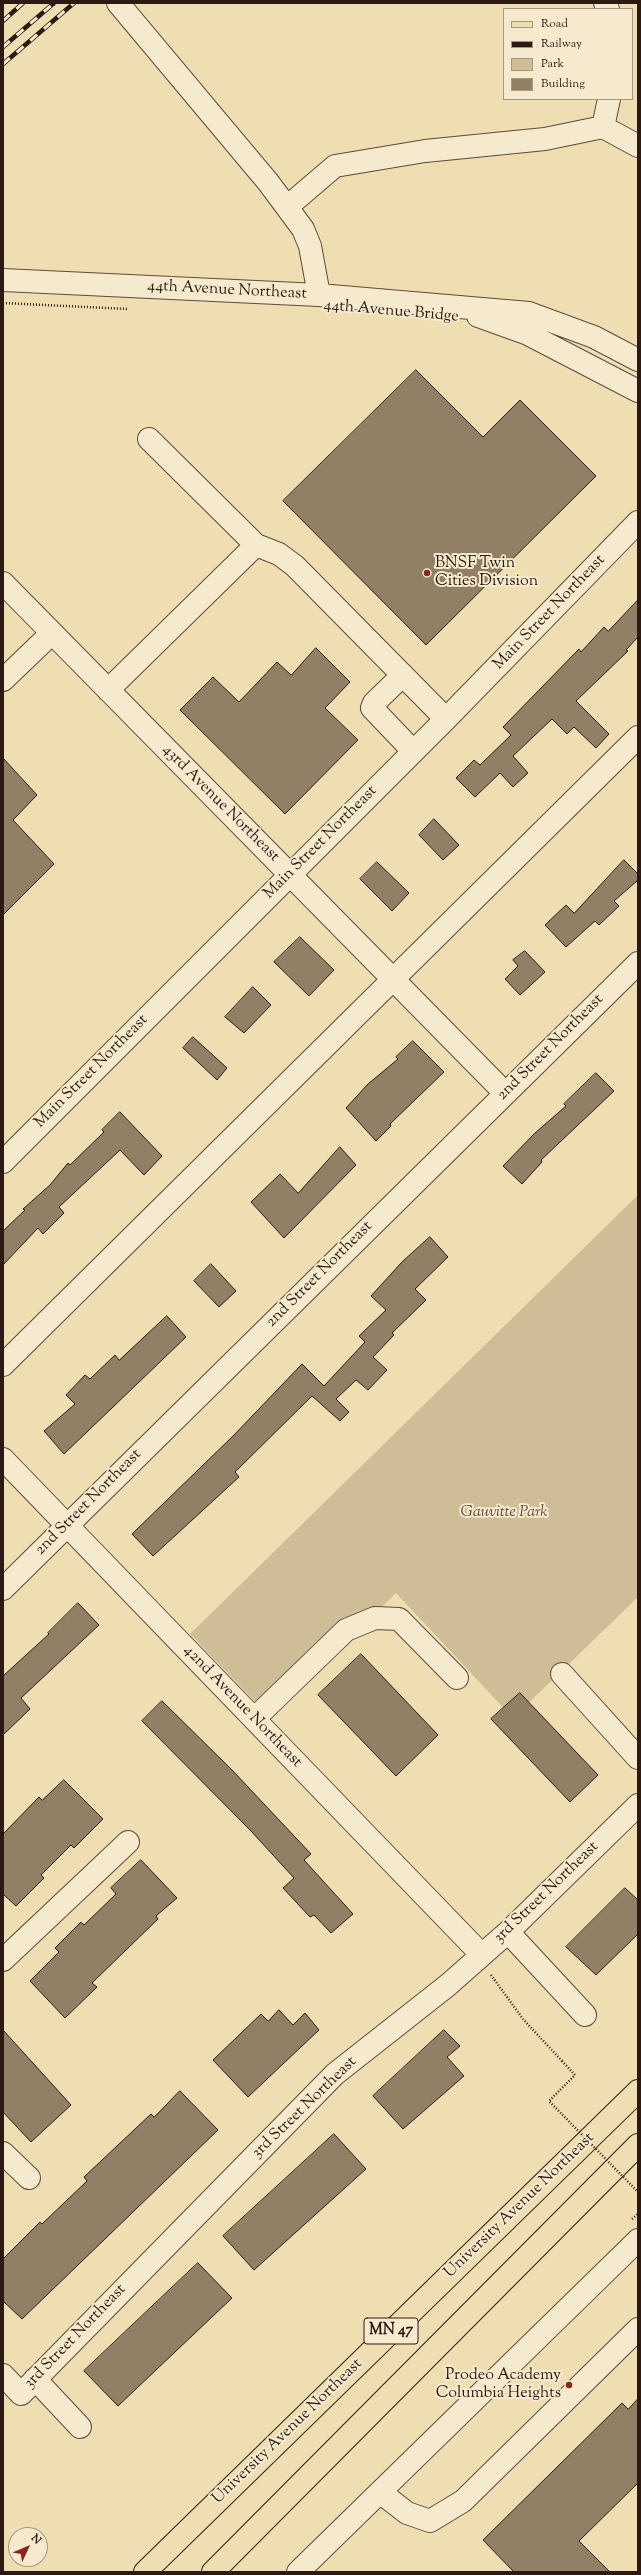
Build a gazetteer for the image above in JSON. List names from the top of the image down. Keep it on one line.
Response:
{"streets":{"main road":["University Avenue Northeast","MN 47"],"street":["44th Avenue Northeast","Main Street Northeast","43rd Avenue Northeast","2nd Street Northeast","42nd Avenue Northeast","3rd Street Northeast"]},"crossings":[["Main Street Northeast","43rd Avenue Northeast"],["43rd Avenue Northeast","2nd Street Northeast"],["2nd Street Northeast","42nd Avenue Northeast"],["42nd Avenue Northeast","3rd Street Northeast"]],"parks":["Gauvitte Park"],"places":["BNSF Twin Cities Division","Prodeo Academy Columbia Heights"],"legend":["Road","Railway","Park","Building"],"north":"top right"}
